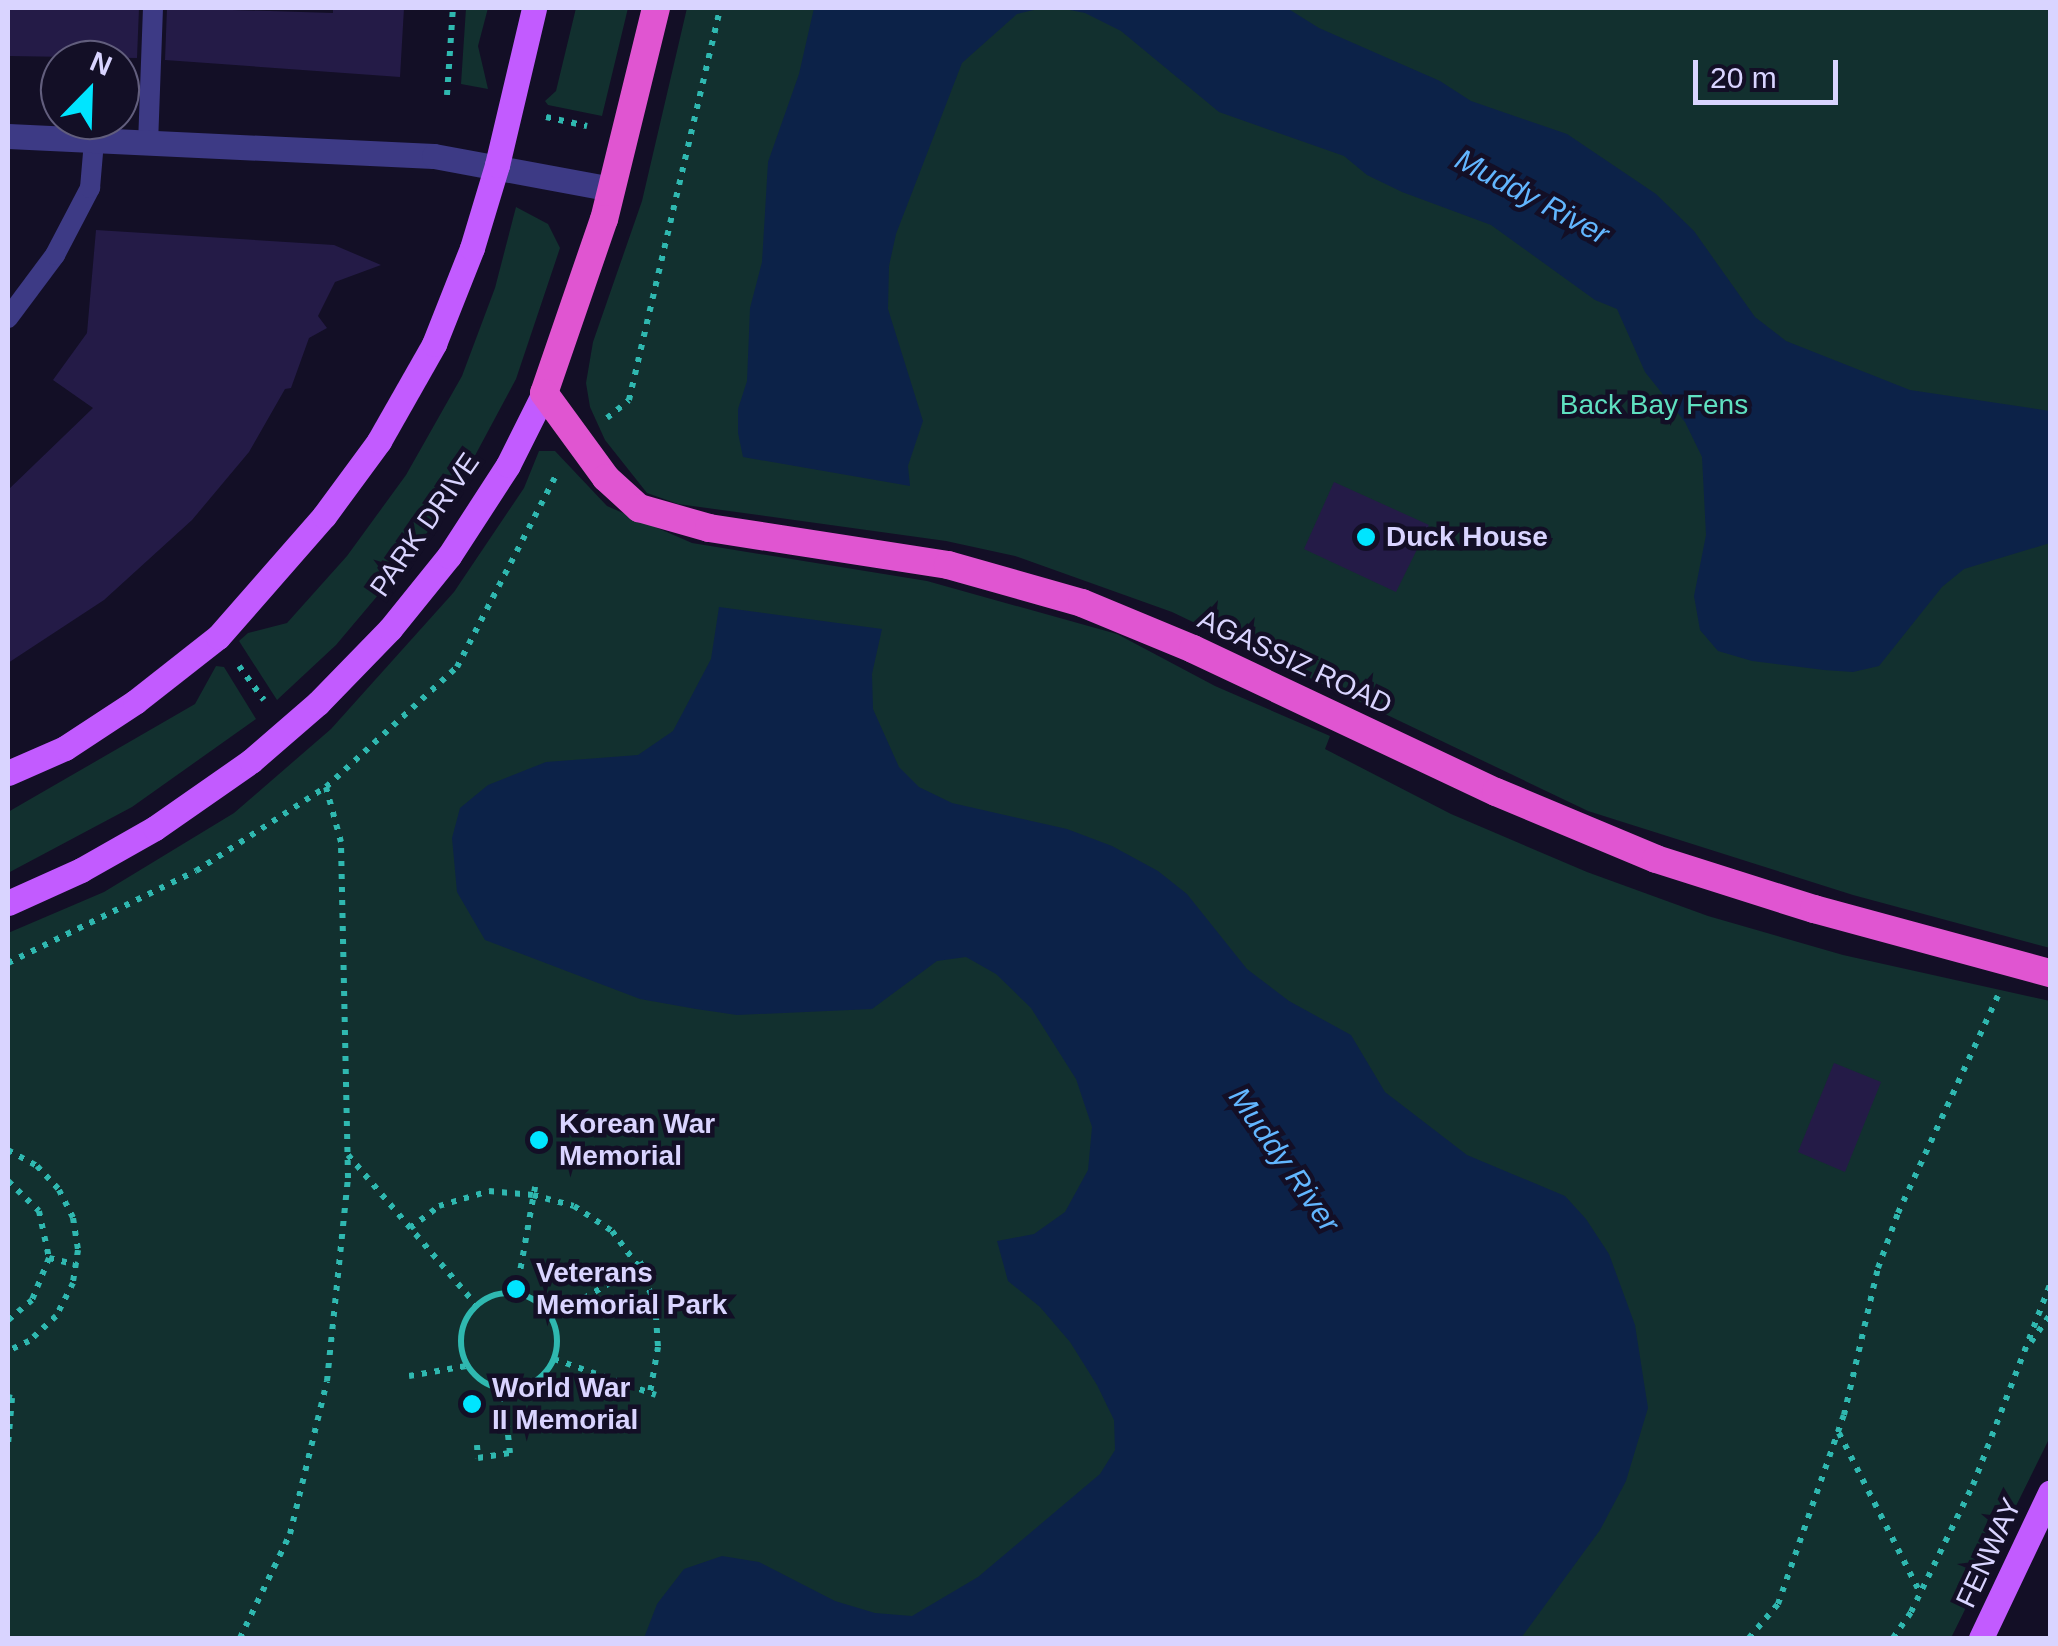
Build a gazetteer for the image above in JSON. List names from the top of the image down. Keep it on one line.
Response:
{"streets":{"highway":["PARK DRIVE","AGASSIZ ROAD"],"main road":["FENWAY"]},"crossings":[["PARK DRIVE","AGASSIZ ROAD"]],"water":["Muddy River"],"parks":["Back Bay Fens"],"places":["Duck House","Korean War Memorial","Veterans Memorial Park","World War II Memorial"],"scale_bar":"20 m","north":"top right"}
